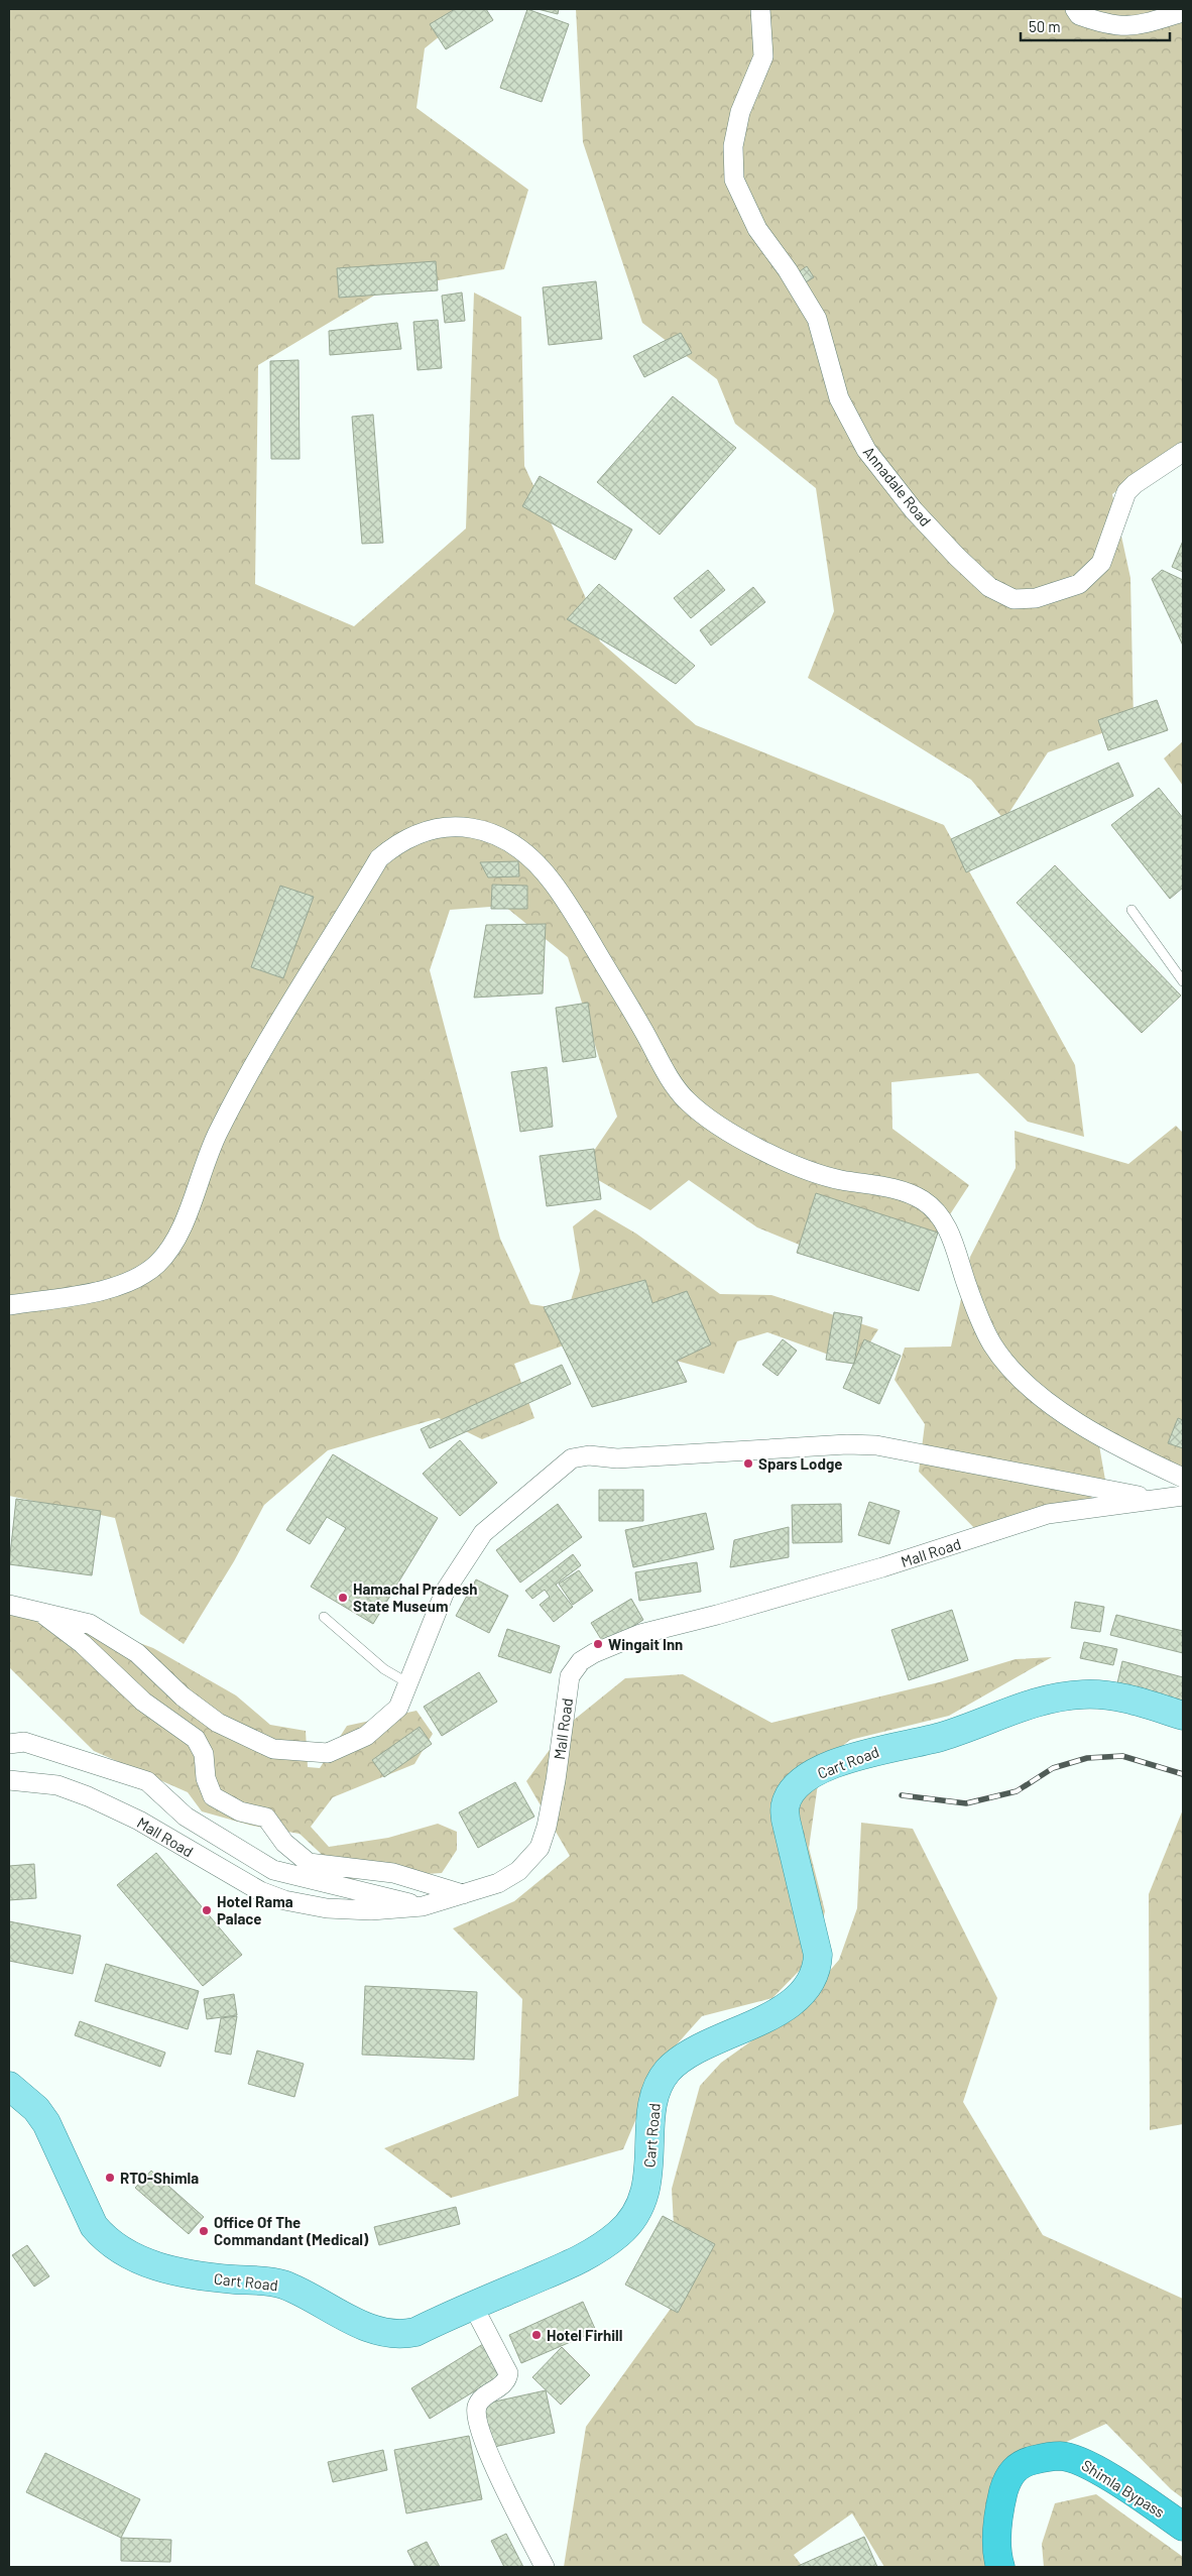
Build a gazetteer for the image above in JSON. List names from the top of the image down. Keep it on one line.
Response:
{"streets":{"highway":["Shimla Bypass"],"main road":["Cart Road"],"street":["Annadale Road","Mall Road"]},"places":["Spars Lodge","Hamachal Pradesh State Museum","Wingait Inn","Hotel Rama Palace","RTO-Shimla","Office Of The Commandant (Medical)","Hotel Firhill"],"scale_bar":"50 m"}
